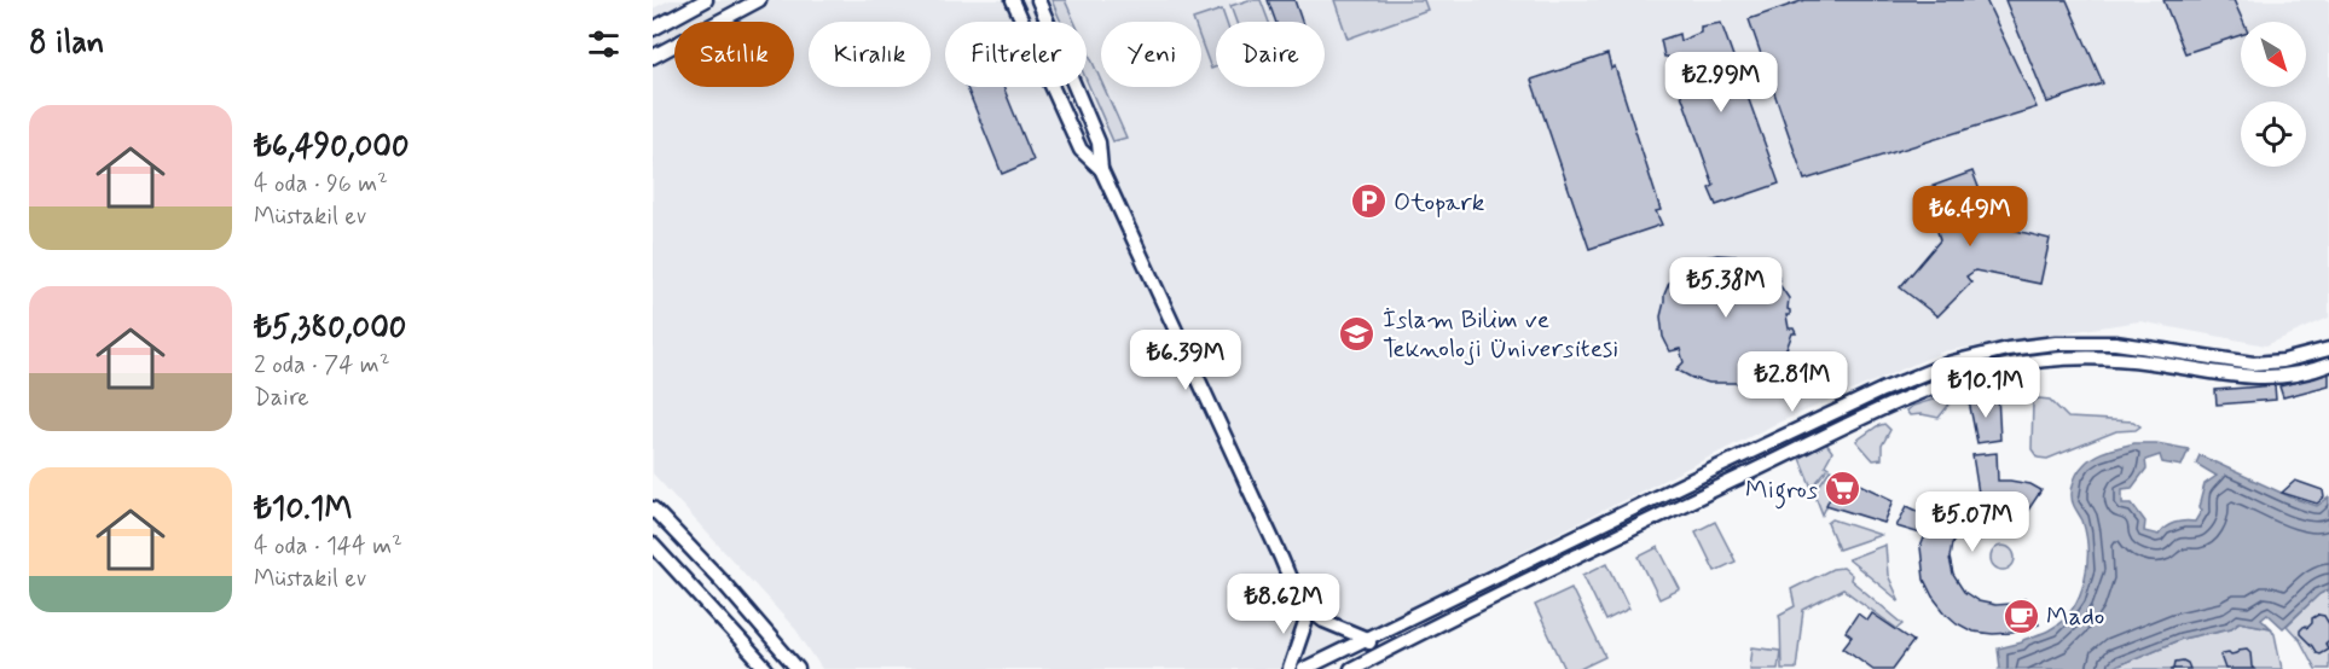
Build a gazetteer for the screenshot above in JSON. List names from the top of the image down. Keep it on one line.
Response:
{"places":{"parking":["Otopark"],"school or university":["İslam Bilim ve Teknoloji Üniversitesi"],"supermarket":["Migros"],"cafe":["Mado"]},"north":"bottom right","page":{"heading":"8 ilan","chip":["Satılık","Kiralık","Filtreler","Yeni","Daire"],"price":["₺2.99M","₺6.49M","₺5.38M","₺6.39M","₺2.81M","₺10.1M","₺5.07M","₺8.62M"],"list":[{"name":"₺6,490,000","note":"4 oda · 96 m² · Müstakil ev"},{"name":"₺5,380,000","note":"2 oda · 74 m² · Daire"},{"name":"₺10.1M","note":"4 oda · 144 m² · Müstakil ev"}]}}
